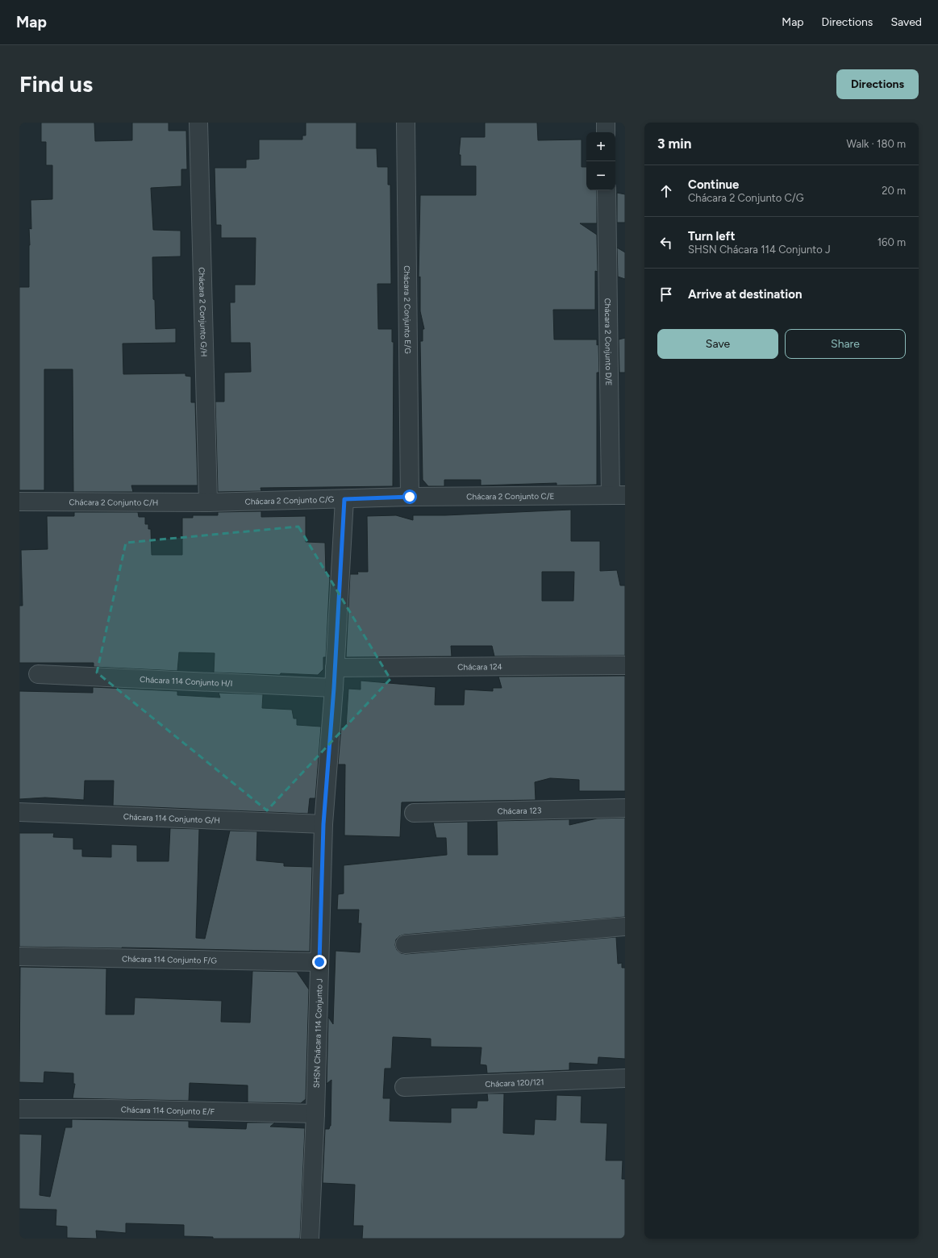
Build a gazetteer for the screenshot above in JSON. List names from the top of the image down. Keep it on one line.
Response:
{"streets":{"street":["Chácara 2 Conjunto E/G","Chácara 2 Conjunto G/H","Chácara 2 Conjunto D/E","Chácara 2 Conjunto C/E","Chácara 2 Conjunto C/G","Chácara 2 Conjunto C/H","Chácara 124","Chácara 114 Conjunto H/I","Chácara 123","Chácara 114 Conjunto G/H","Chácara 114 Conjunto F/G","SHSN Chácara 114 Conjunto J","Chácara 120/121","Chácara 114 Conjunto E/F"]},"crossings":[["Chácara 2 Conjunto E/G","Chácara 2 Conjunto C/E"],["Chácara 2 Conjunto E/G","Chácara 2 Conjunto C/G"],["Chácara 2 Conjunto G/H","Chácara 2 Conjunto C/G"],["Chácara 2 Conjunto G/H","Chácara 2 Conjunto C/H"],["Chácara 2 Conjunto D/E","Chácara 2 Conjunto C/E"],["Chácara 2 Conjunto C/E","Chácara 2 Conjunto C/G"],["Chácara 2 Conjunto C/G","Chácara 2 Conjunto C/H"],["Chácara 2 Conjunto C/G","SHSN Chácara 114 Conjunto J"],["Chácara 124","SHSN Chácara 114 Conjunto J"],["Chácara 114 Conjunto H/I","SHSN Chácara 114 Conjunto J"],["Chácara 114 Conjunto G/H","SHSN Chácara 114 Conjunto J"],["Chácara 114 Conjunto F/G","SHSN Chácara 114 Conjunto J"],["SHSN Chácara 114 Conjunto J","Chácara 114 Conjunto E/F"]],"page":{"header":"Map","nav":["Map","Directions","Saved"],"buttons":["Directions",["Save","Share"]],"title":"Find us","heading":["3 min","Walk · 180 m"],"map_buttons":["+","−"],"list":[["Continue","Chácara 2 Conjunto C/G","20 m"],["Turn left","SHSN Chácara 114 Conjunto J","160 m"],"Arrive at destination"]}}
